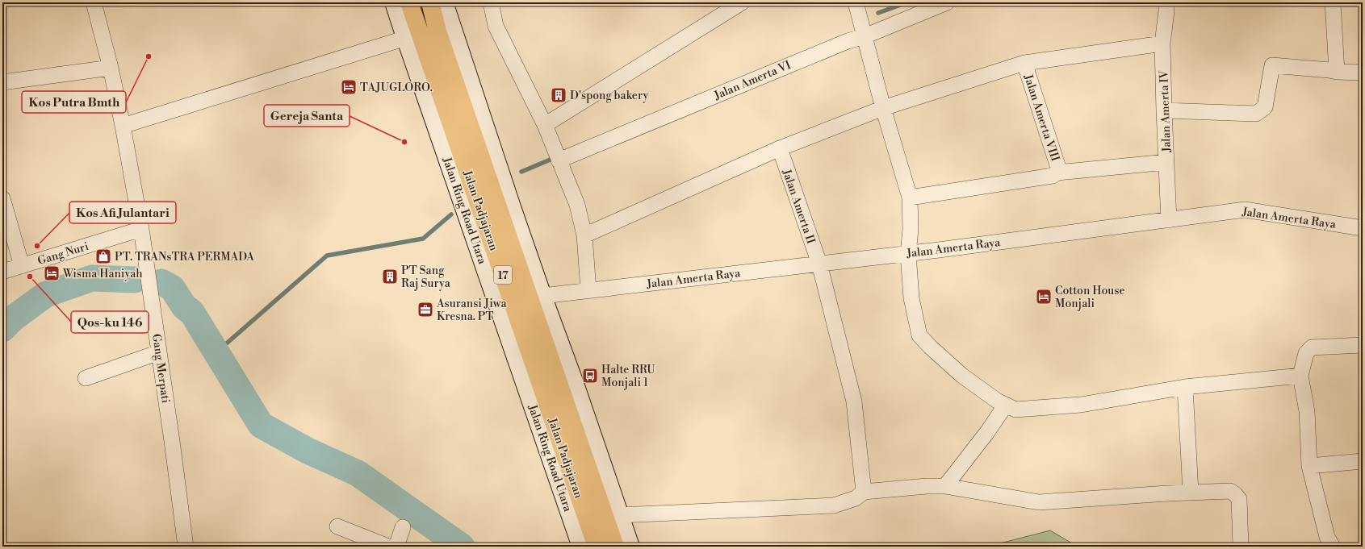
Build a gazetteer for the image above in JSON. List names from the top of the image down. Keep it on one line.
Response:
{"streets":{"highway":["Jalan Padjajaran","17"],"street":["Jalan Amerta VI","Jalan Amerta IV","Jalan Amerta VIII","Jalan Amerta II","Jalan Ring Road Utara","Jalan Amerta Raya","Gang Nuri","Gang Merpati"]},"crossings":[["Jalan Amerta IV","Jalan Amerta Raya"],["Jalan Amerta II","Jalan Amerta Raya"],["Jalan Ring Road Utara","Jalan Padjajaran"],["Gang Nuri","Gang Merpati"]],"places":{"other":["Kos Putra Bmth","Gereja Santa","Kos Afi Julantari","Qos-ku 146"],"hotel":["TAJUGLORO.","Wisma Haniyah","Cotton House Monjali"],"building":["D'spong bakery","PT Sang Raj Surya"],"shop":["PT. TRANsTRA PERMADA"],"office":["Asuransi Jiwa Kresna. PT"],"bus stop":["Halte RRU Monjali 1"]}}
